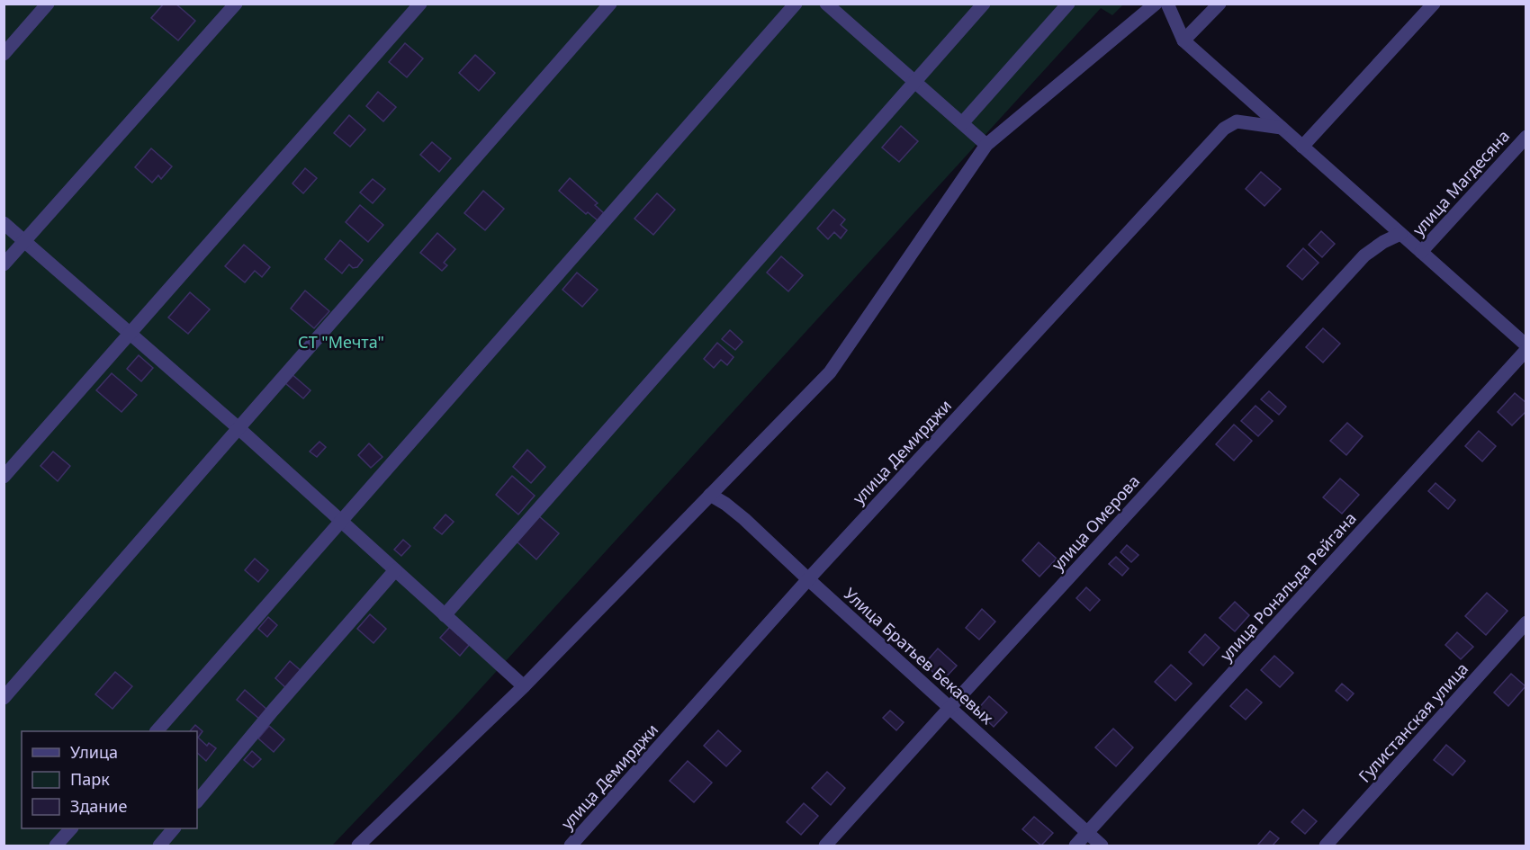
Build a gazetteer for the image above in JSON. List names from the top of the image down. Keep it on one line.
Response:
{"streets":{"street":["улица Магдесяна","улица Демирджи","улица Омерова","улица Рональда Рейгана","Улица Братьев Бекаевых","Гулистанская улица"]},"crossings":[["улица Демирджи","Улица Братьев Бекаевых"],["улица Омерова","Улица Братьев Бекаевых"],["улица Рональда Рейгана","Улица Братьев Бекаевых"]],"parks":["СТ \"Мечта\""],"legend":["Улица","Парк","Здание"]}
